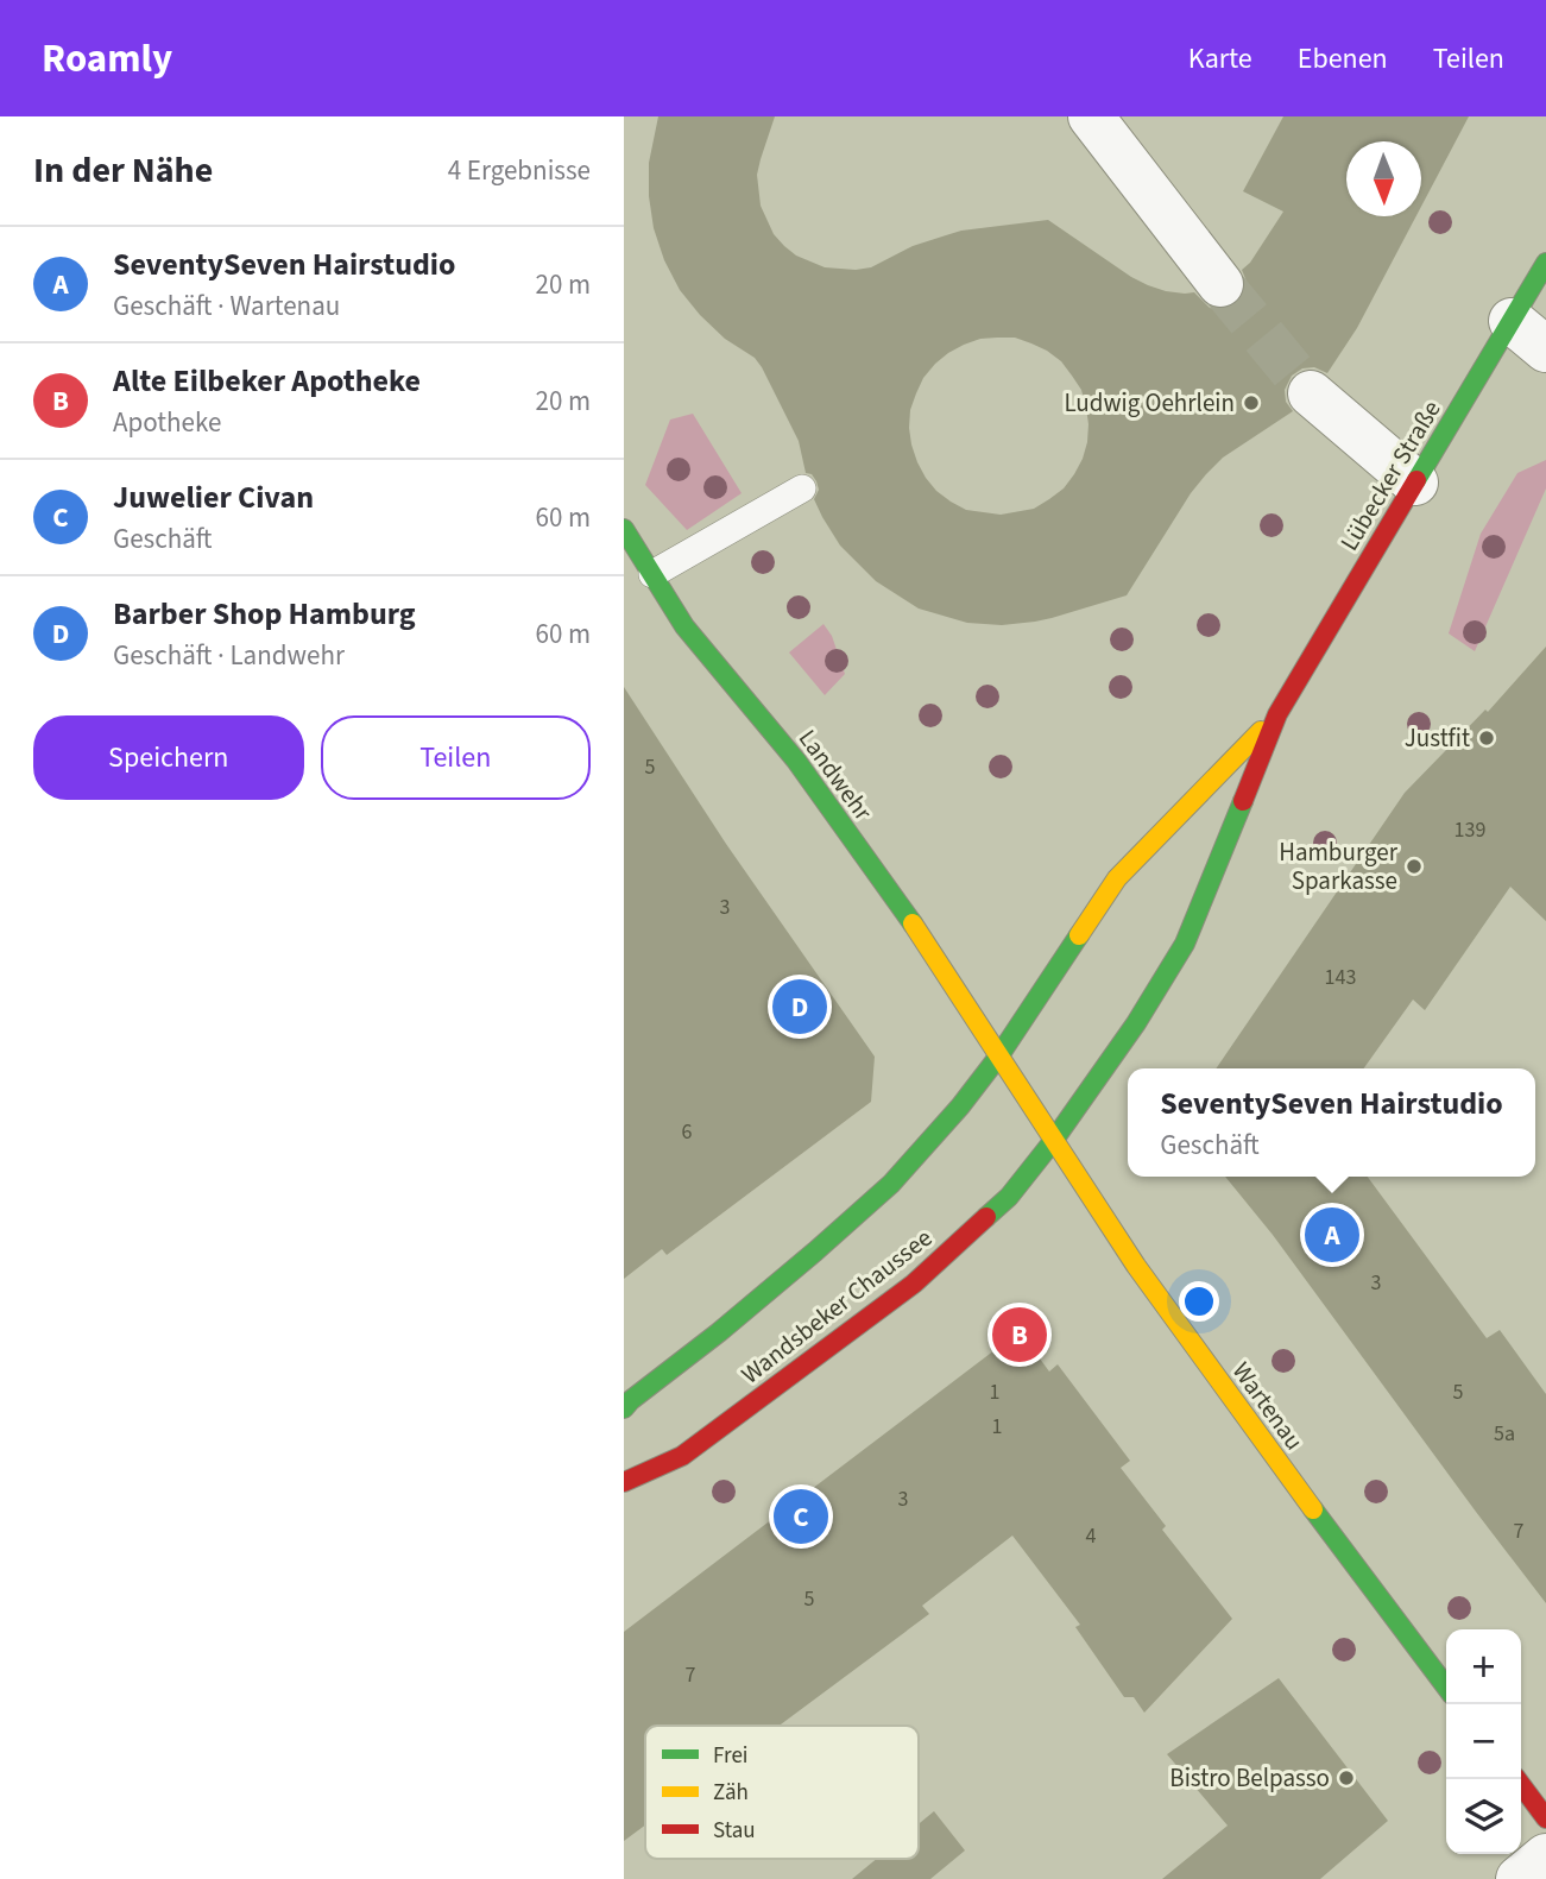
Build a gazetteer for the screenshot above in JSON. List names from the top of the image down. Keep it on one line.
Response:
{"streets":{"main road":["Lübecker Straße","Landwehr","Wandsbeker Chaussee","Wartenau"]},"crossings":[["Lübecker Straße","Landwehr"],["Lübecker Straße","Wandsbeker Chaussee"],["Lübecker Straße","Wartenau"],["Landwehr","Wandsbeker Chaussee"],["Landwehr","Wartenau"],["Wandsbeker Chaussee","Wartenau"]],"places":["Ludwig Oehrlein","Justfit","Hamburger Sparkasse","Bistro Belpasso"],"house_numbers":["5","139","3","143","6","3","1","5","1","5a","3","7","4","5","7"],"legend":["Frei","Zäh","Stau"],"north":"bottom","page":{"header":"Roamly","nav":["Karte","Ebenen","Teilen"],"heading":["In der Nähe","4 Ergebnisse"],"list":[{"mark":"A","name":"SeventySeven Hairstudio","note":"Geschäft · Wartenau","value":"20 m"},{"mark":"B","name":"Alte Eilbeker Apotheke","note":"Apotheke","value":"20 m"},{"mark":"C","name":"Juwelier Civan","note":"Geschäft","value":"60 m"},{"mark":"D","name":"Barber Shop Hamburg","note":"Geschäft · Landwehr","value":"60 m"}],"buttons":["Speichern","Teilen"],"pins":["D","A","B","C"],"popup":["SeventySeven Hairstudio","Geschäft"],"map_buttons":["+","−"]}}
